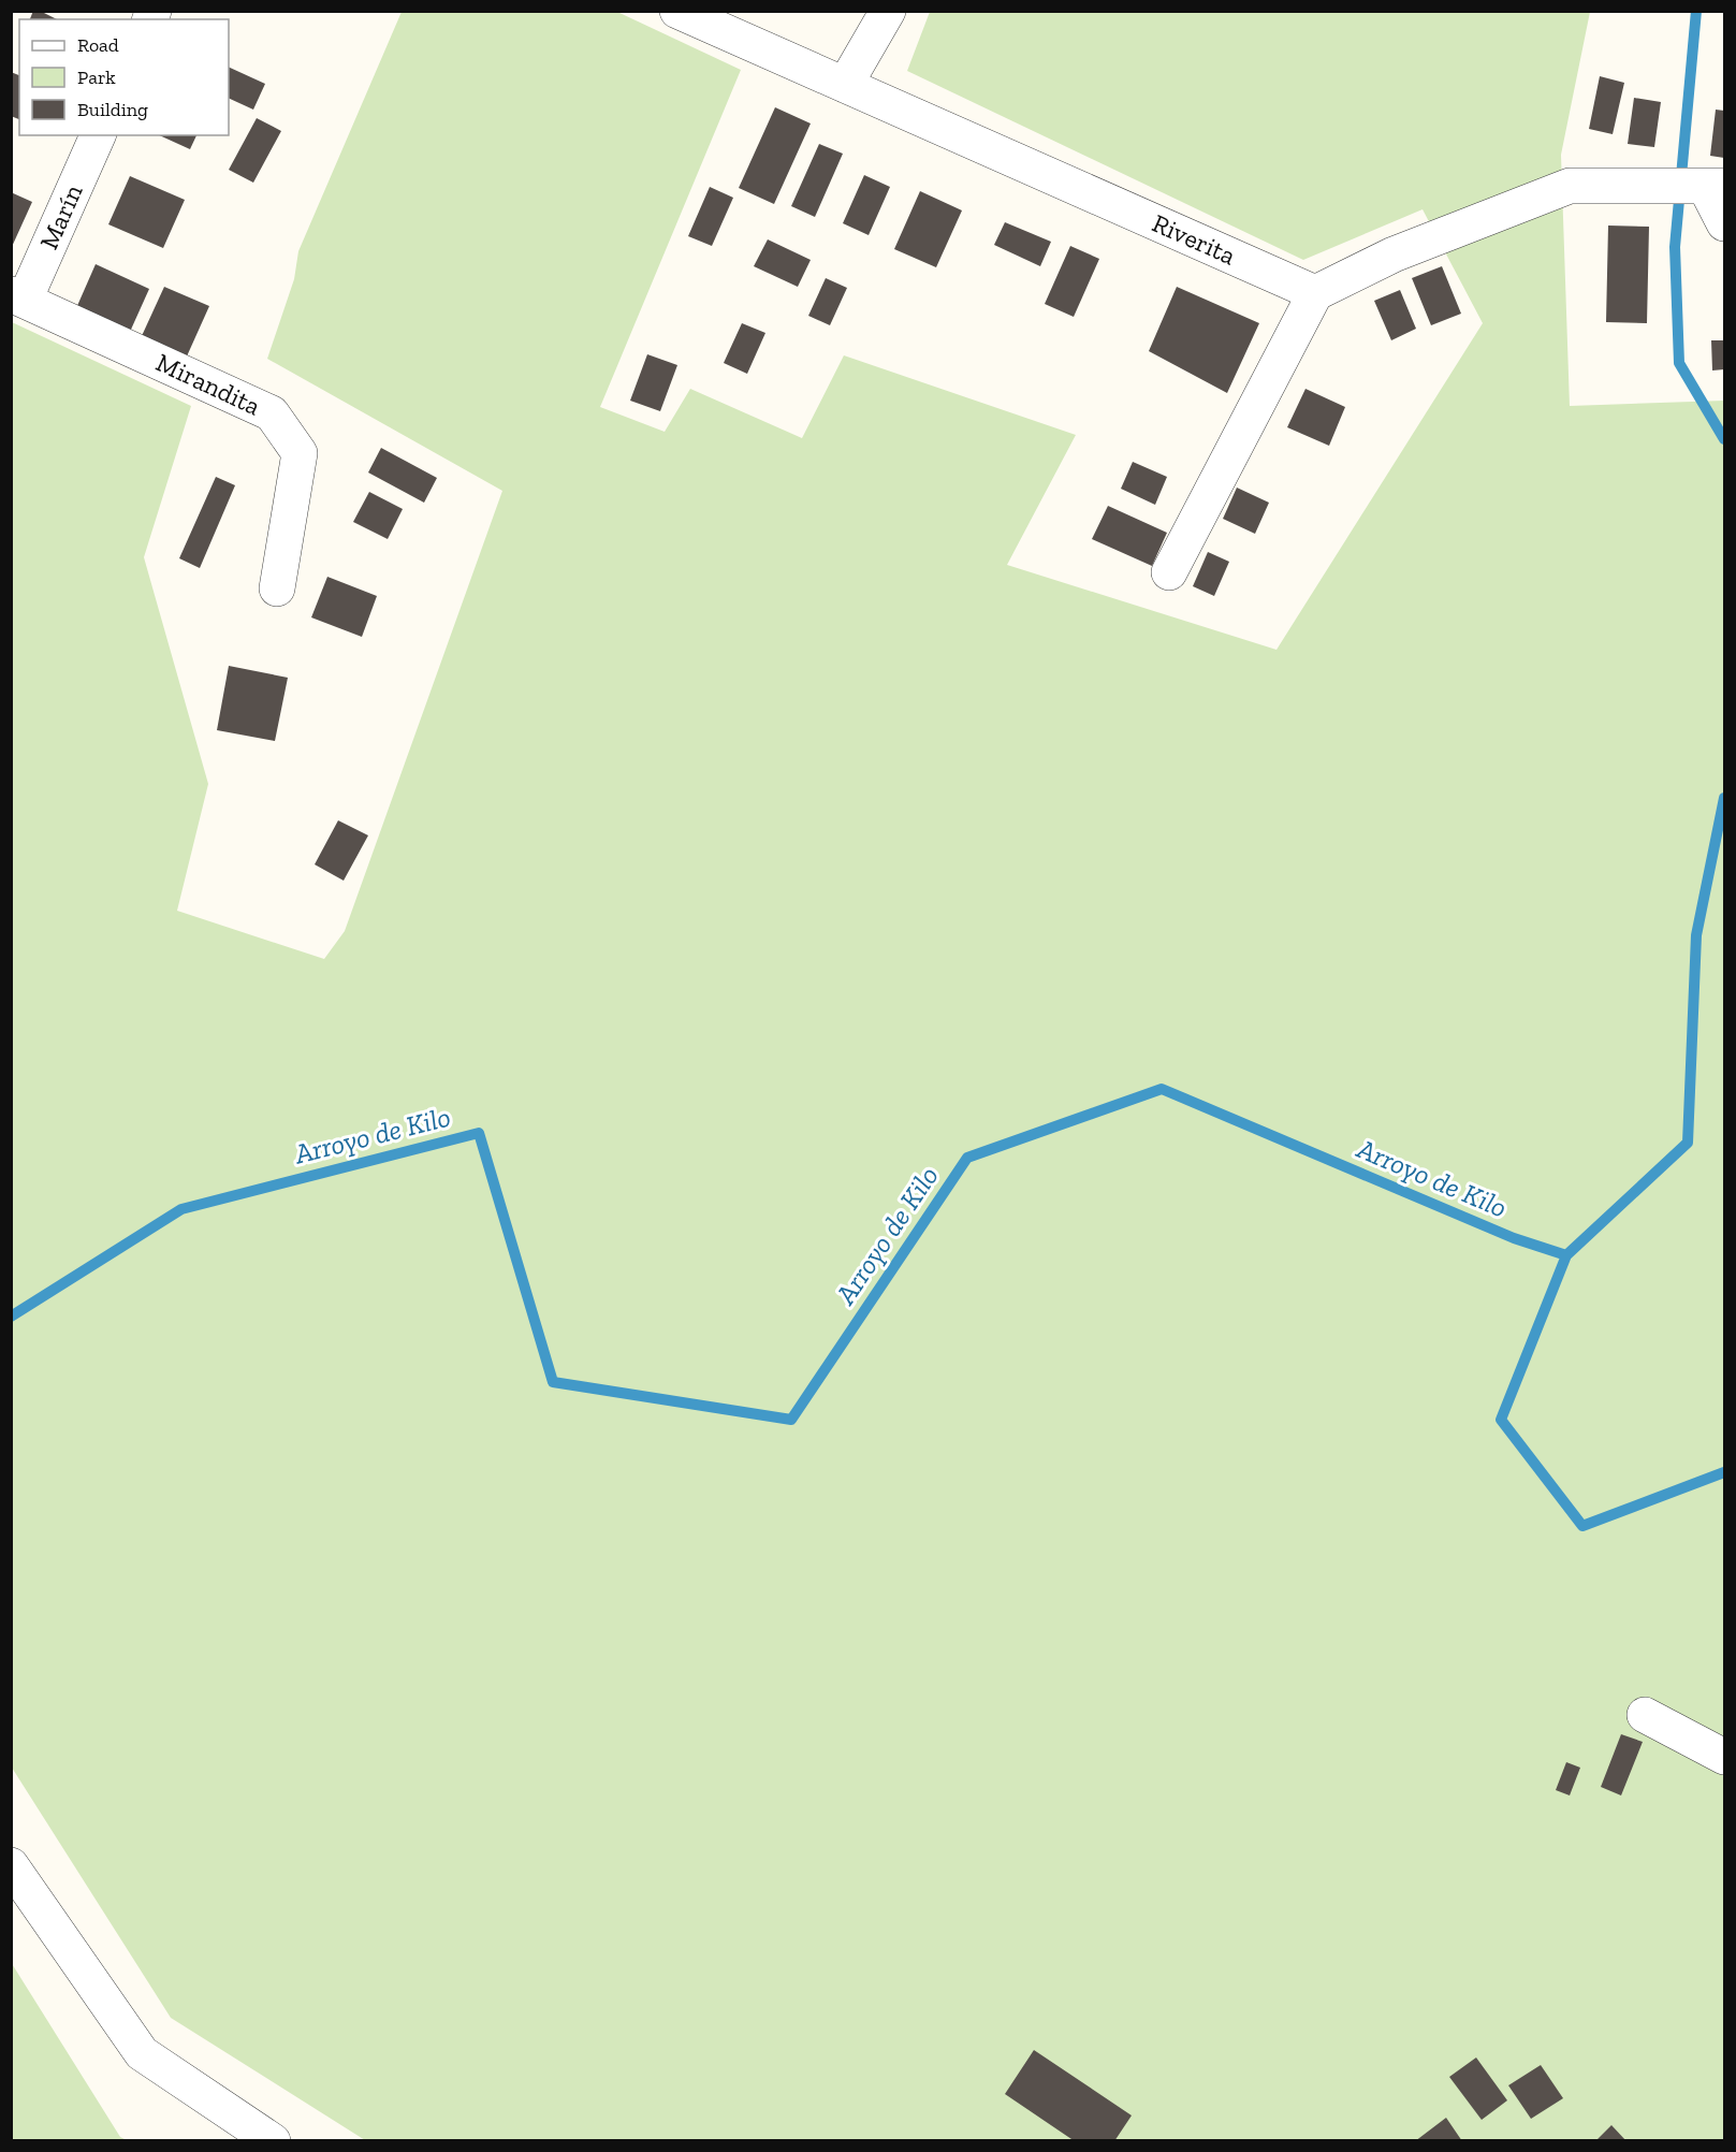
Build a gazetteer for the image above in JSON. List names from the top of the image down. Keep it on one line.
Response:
{"streets":{"street":["Marín","Riverita","Mirandita"]},"crossings":[["Marín","Mirandita"]],"water":["Arroyo de Kilo"],"legend":["Road","Park","Building"]}
